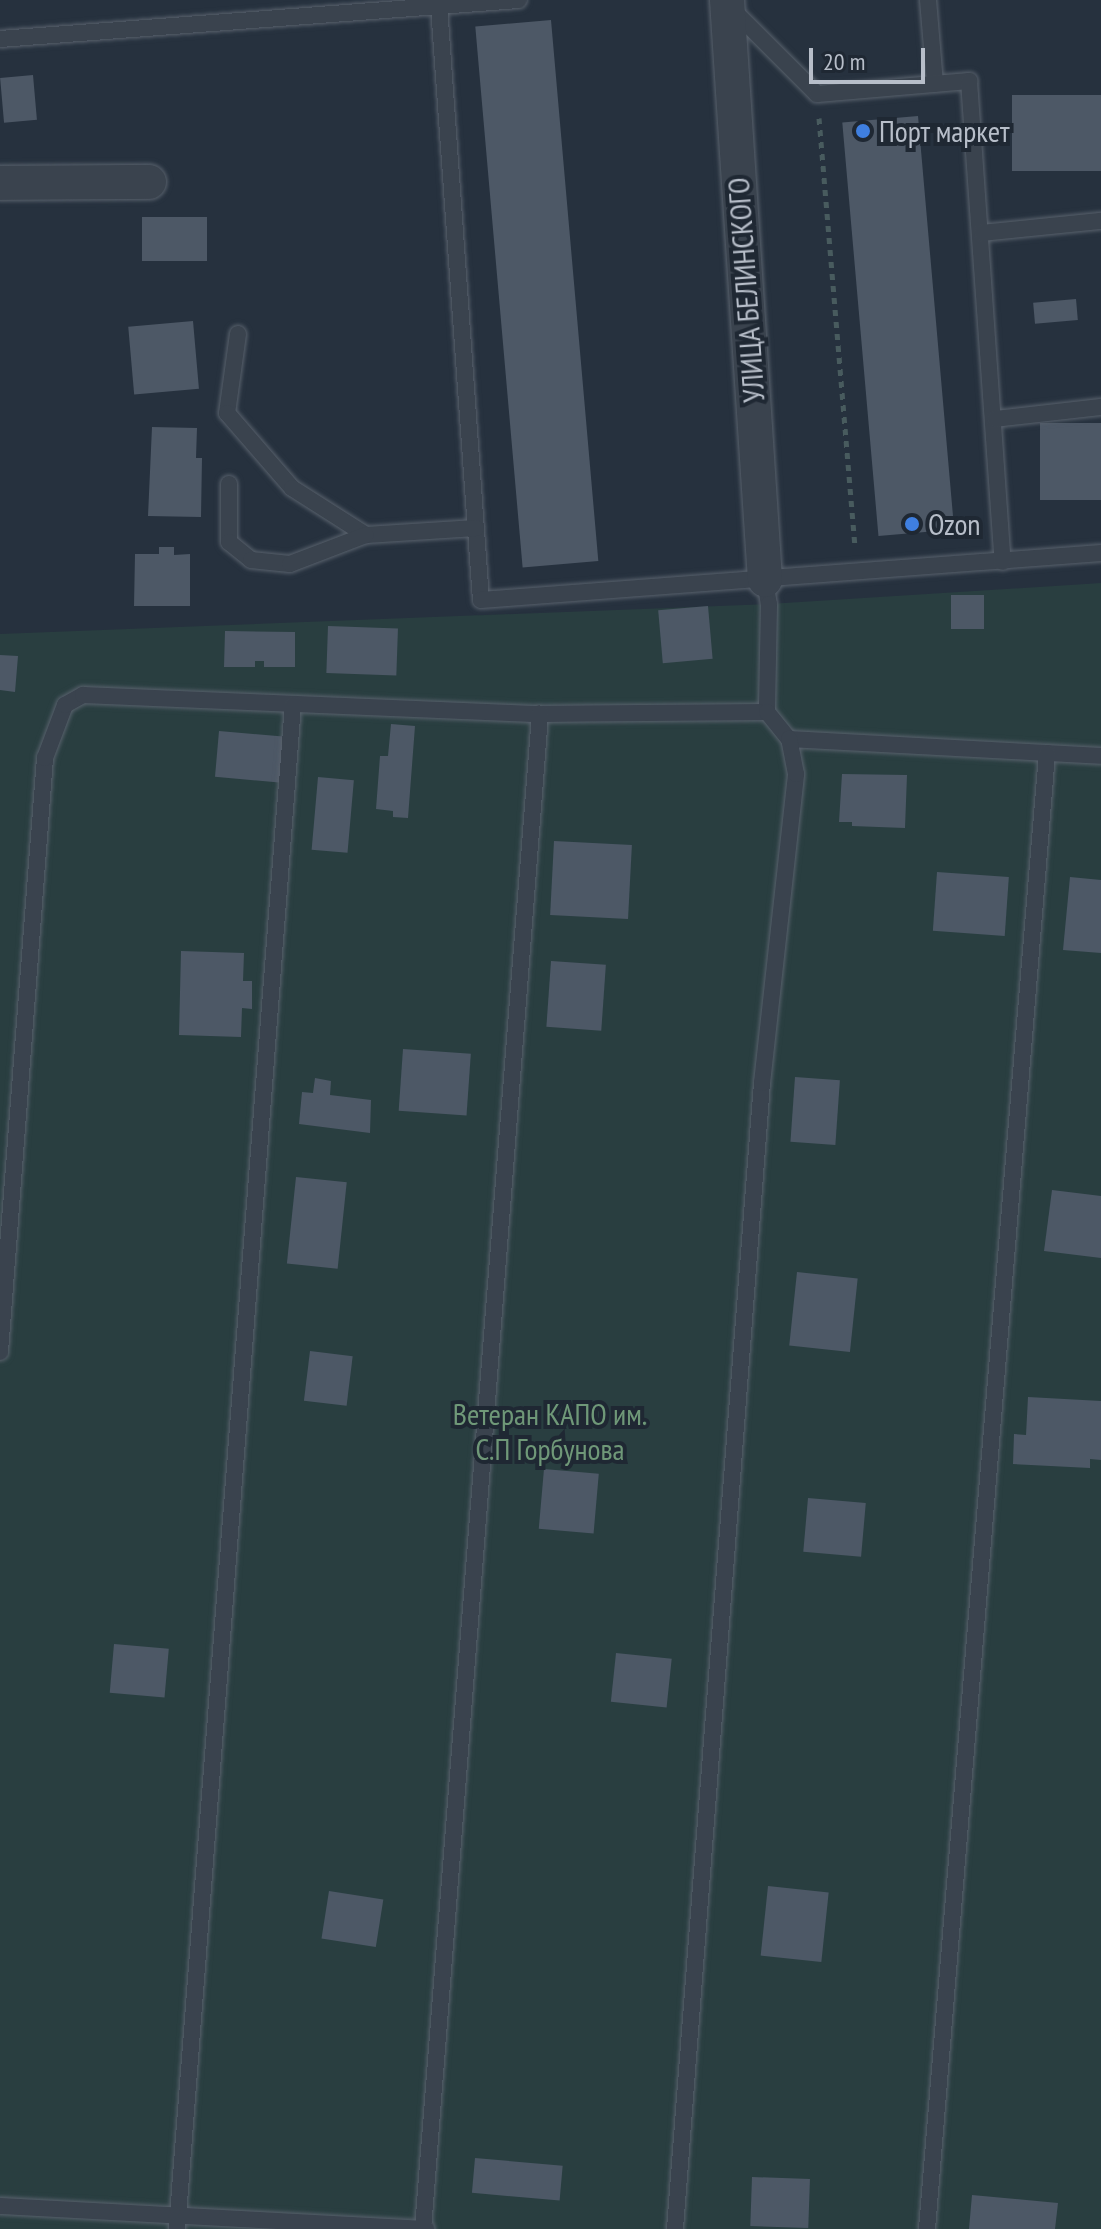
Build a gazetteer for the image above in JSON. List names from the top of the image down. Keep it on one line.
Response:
{"streets":{"street":["УЛИЦА БЕЛИНСКОГО"]},"parks":["Ветеран КАПО им. С.П Горбунова"],"places":["Порт маркет","Ozon"],"scale_bar":"20 m"}
